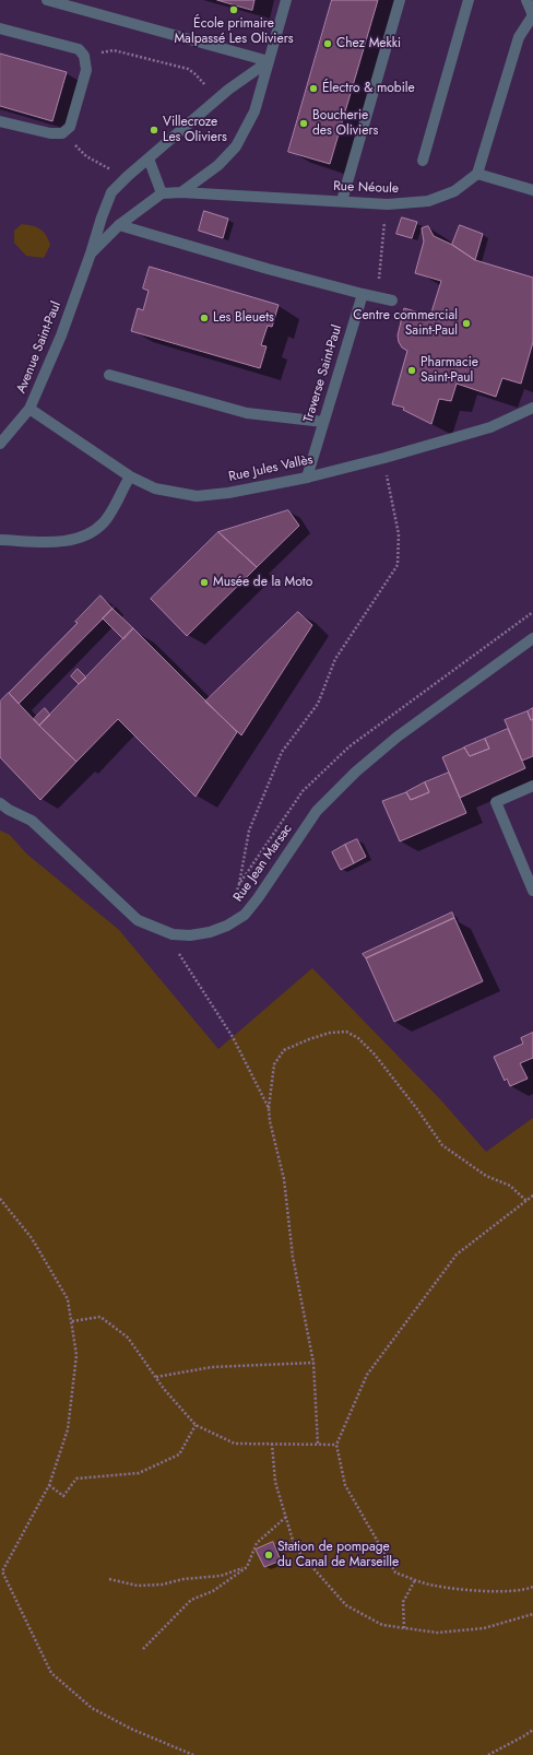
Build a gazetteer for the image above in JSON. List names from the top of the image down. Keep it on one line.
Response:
{"streets":{"street":["Rue Néoule","Avenue Saint-Paul","Traverse Saint-Paul","Rue Jules Vallès","Rue Jean Marsac"]},"crossings":[["Avenue Saint-Paul","Rue Jules Vallès"],["Traverse Saint-Paul","Rue Jules Vallès"]],"places":["École primaire Malpassé Les Oliviers","Chez Mekki","Électro & mobile","Boucherie des Oliviers","Villecroze Les Oliviers","Les Bleuets","Centre commercial Saint-Paul","Pharmacie Saint-Paul","Musée de la Moto","Station de pompage du Canal de Marseille"]}
